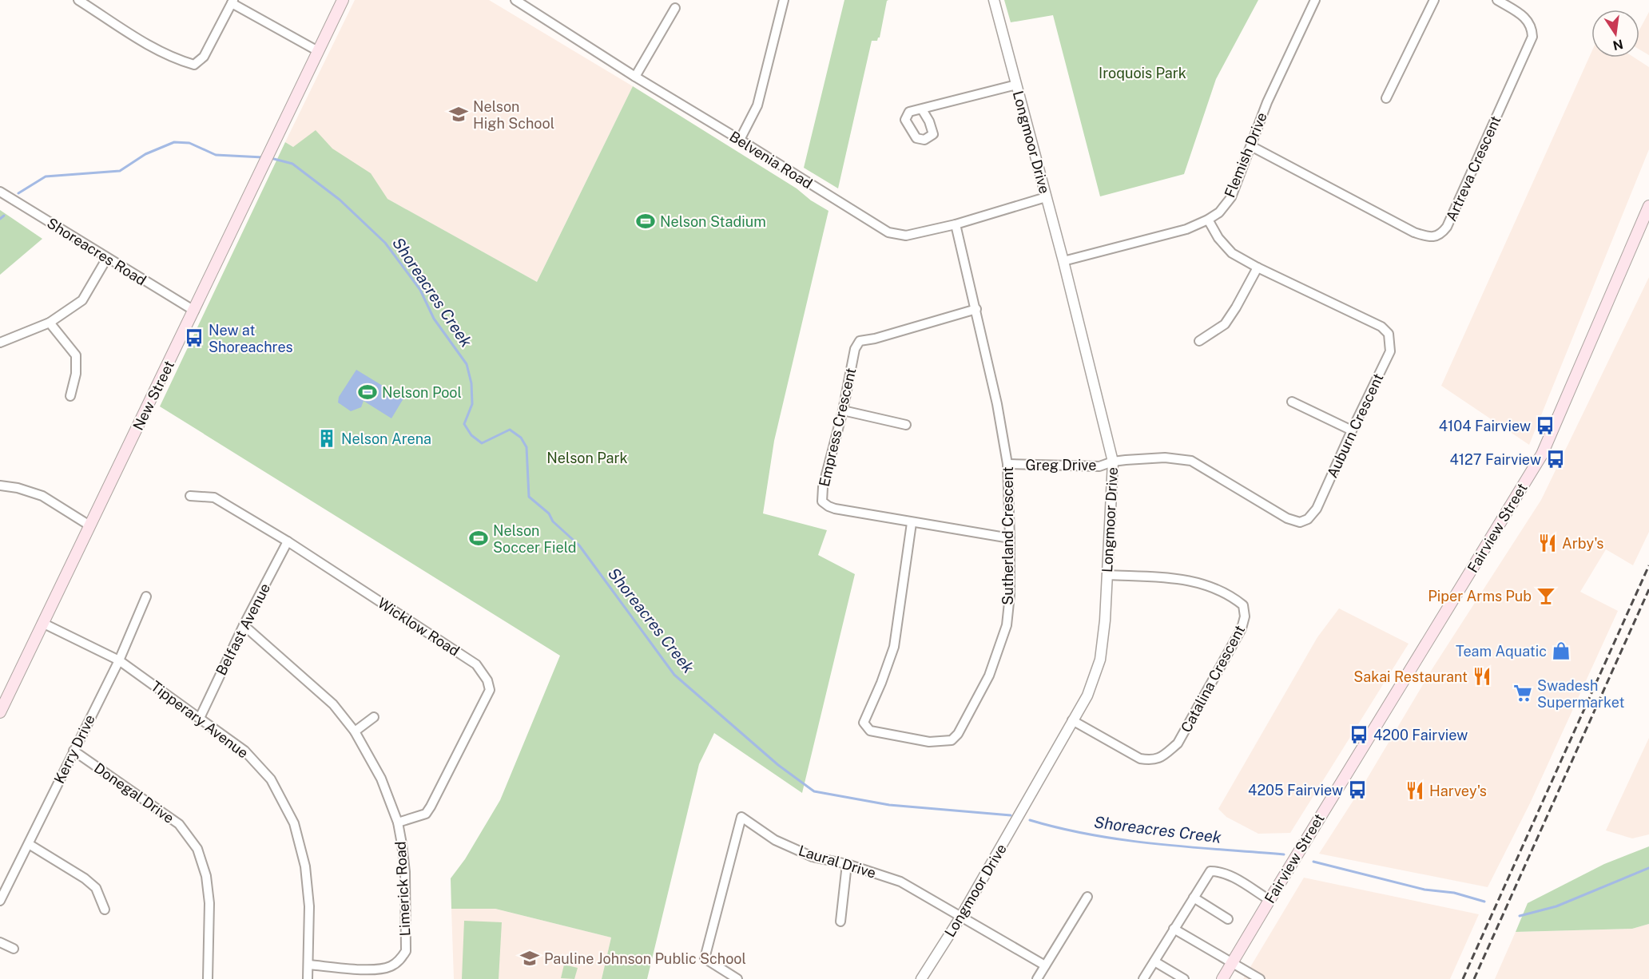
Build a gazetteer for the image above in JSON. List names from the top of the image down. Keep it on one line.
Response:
{"streets":{"main road":["New Street","Fairview Street"],"street":["Longmoor Drive","Flemish Drive","Belvenia Road","Artreva Crescent","Shoreacres Road","Auburn Crescent","Empress Crescent","Greg Drive","Sutherland Crescent","Wicklow Road","Belfast Avenue","Catalina Crescent","Tipperary Avenue","Kerry Drive","Donegal Drive","Laural Drive","Limerick Road"]},"crossings":[["Longmoor Drive","Flemish Drive"],["Longmoor Drive","Belvenia Road"],["Longmoor Drive","Auburn Crescent"],["Longmoor Drive","Greg Drive"],["Longmoor Drive","Catalina Crescent"],["Longmoor Drive","Laural Drive"],["Flemish Drive","Artreva Crescent"],["Flemish Drive","Auburn Crescent"],["Belvenia Road","Sutherland Crescent"],["Shoreacres Road","New Street"],["New Street","Tipperary Avenue"],["Auburn Crescent","Greg Drive"],["Empress Crescent","Sutherland Crescent"],["Greg Drive","Sutherland Crescent"],["Wicklow Road","Belfast Avenue"],["Wicklow Road","Limerick Road"],["Belfast Avenue","Tipperary Avenue"],["Belfast Avenue","Limerick Road"],["Tipperary Avenue","Kerry Drive"],["Tipperary Avenue","Limerick Road"],["Kerry Drive","Donegal Drive"]],"water":["Shoreacres Creek"],"parks":["Iroquois Park","Nelson Park"],"places":{"school or university":["Nelson High School","Pauline Johnson Public School"],"sports":["Nelson Stadium","Nelson Pool","Nelson Soccer Field"],"bus stop":["New at Shoreachres","4104 Fairview","4127 Fairview","4200 Fairview","4205 Fairview"],"building":["Nelson Arena"],"restaurant":["Arby's","Sakai Restaurant","Harvey's"],"bar":["Piper Arms Pub"],"shop":["Team Aquatic"],"supermarket":["Swadesh Supermarket"]},"north":"bottom"}
